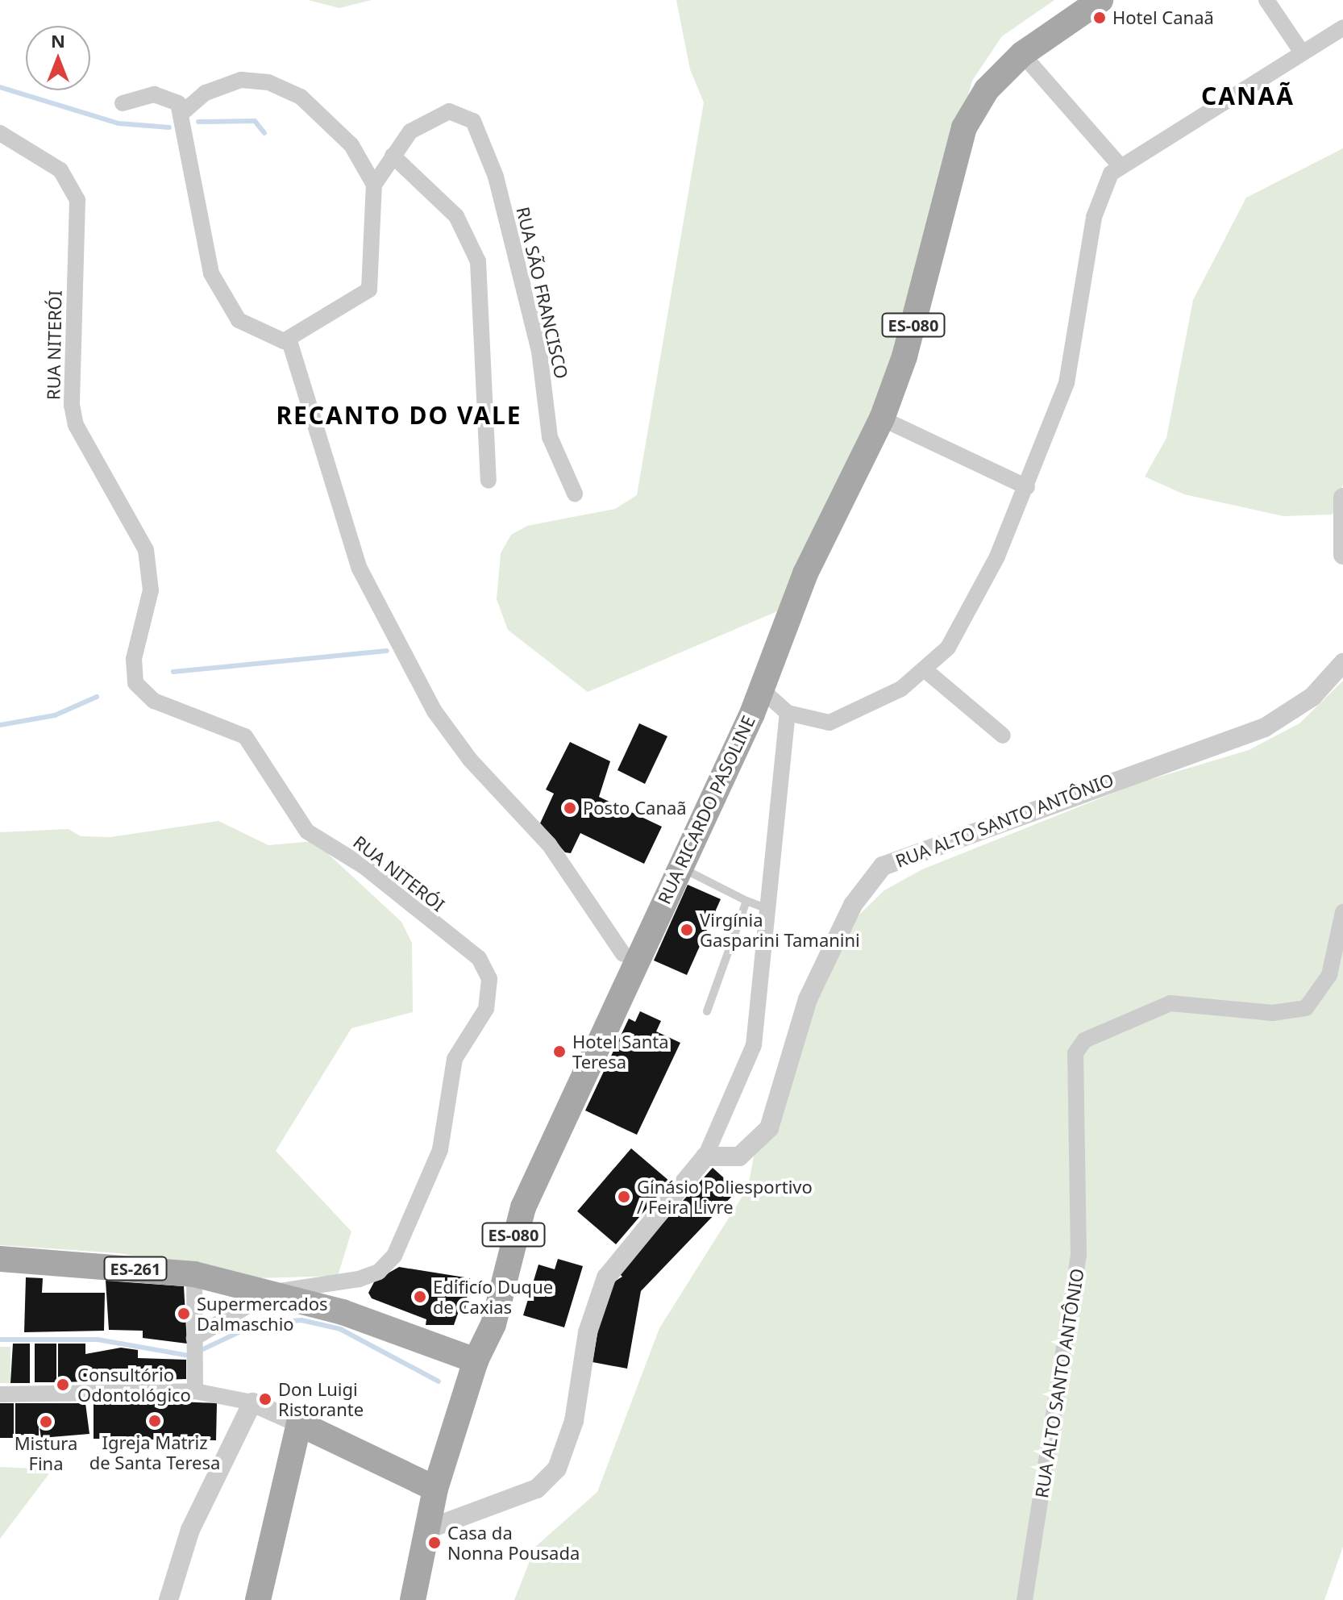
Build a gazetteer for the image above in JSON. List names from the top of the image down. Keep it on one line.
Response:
{"streets":{"main road":["ES-080","RUA RICARDO PASOLINE","ES-261"],"street":["RUA SÃO FRANCISCO","RUA NITERÓI","RUA ALTO SANTO ANTÔNIO"]},"crossings":[["ES-080","RUA RICARDO PASOLINE"],["RUA NITERÓI","ES-261"],["RUA RICARDO PASOLINE","ES-261"]],"districts":["CANAÃ","RECANTO DO VALE"],"places":["Hotel Canaã","Posto Canaã","Virgínia Gasparini Tamanini","Hotel Santa Teresa","Ginásio Poliesportivo / Feira Livre","Edificío Duque de Caxias","Supermercados Dalmaschio","Consultório Odontológico","Don Luigi Ristorante","Igreja Matriz de Santa Teresa","Mistura Fina","Casa da Nonna Pousada"],"north":"top"}
